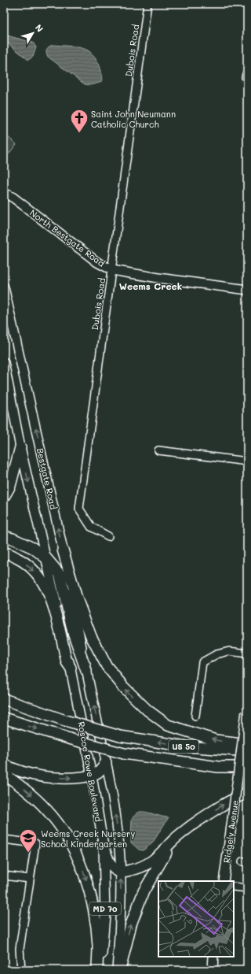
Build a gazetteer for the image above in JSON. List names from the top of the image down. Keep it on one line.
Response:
{"streets":{"highway":["US 50"],"main road":["North Bestgate Road","Bestgate Road","Roscoe Rowe Boulevard","Ridgely Avenue","MD 70"],"street":["Dubois Road"]},"crossings":[["Dubois Road","North Bestgate Road"],["Bestgate Road","Roscoe Rowe Boulevard"],["Roscoe Rowe Boulevard","MD 70"]],"districts":["Weems Creek"],"places":{"church":["Saint John Neumann Catholic Church"],"school or university":["Weems Creek Nursery School Kindergarten"]},"north":"top right"}
